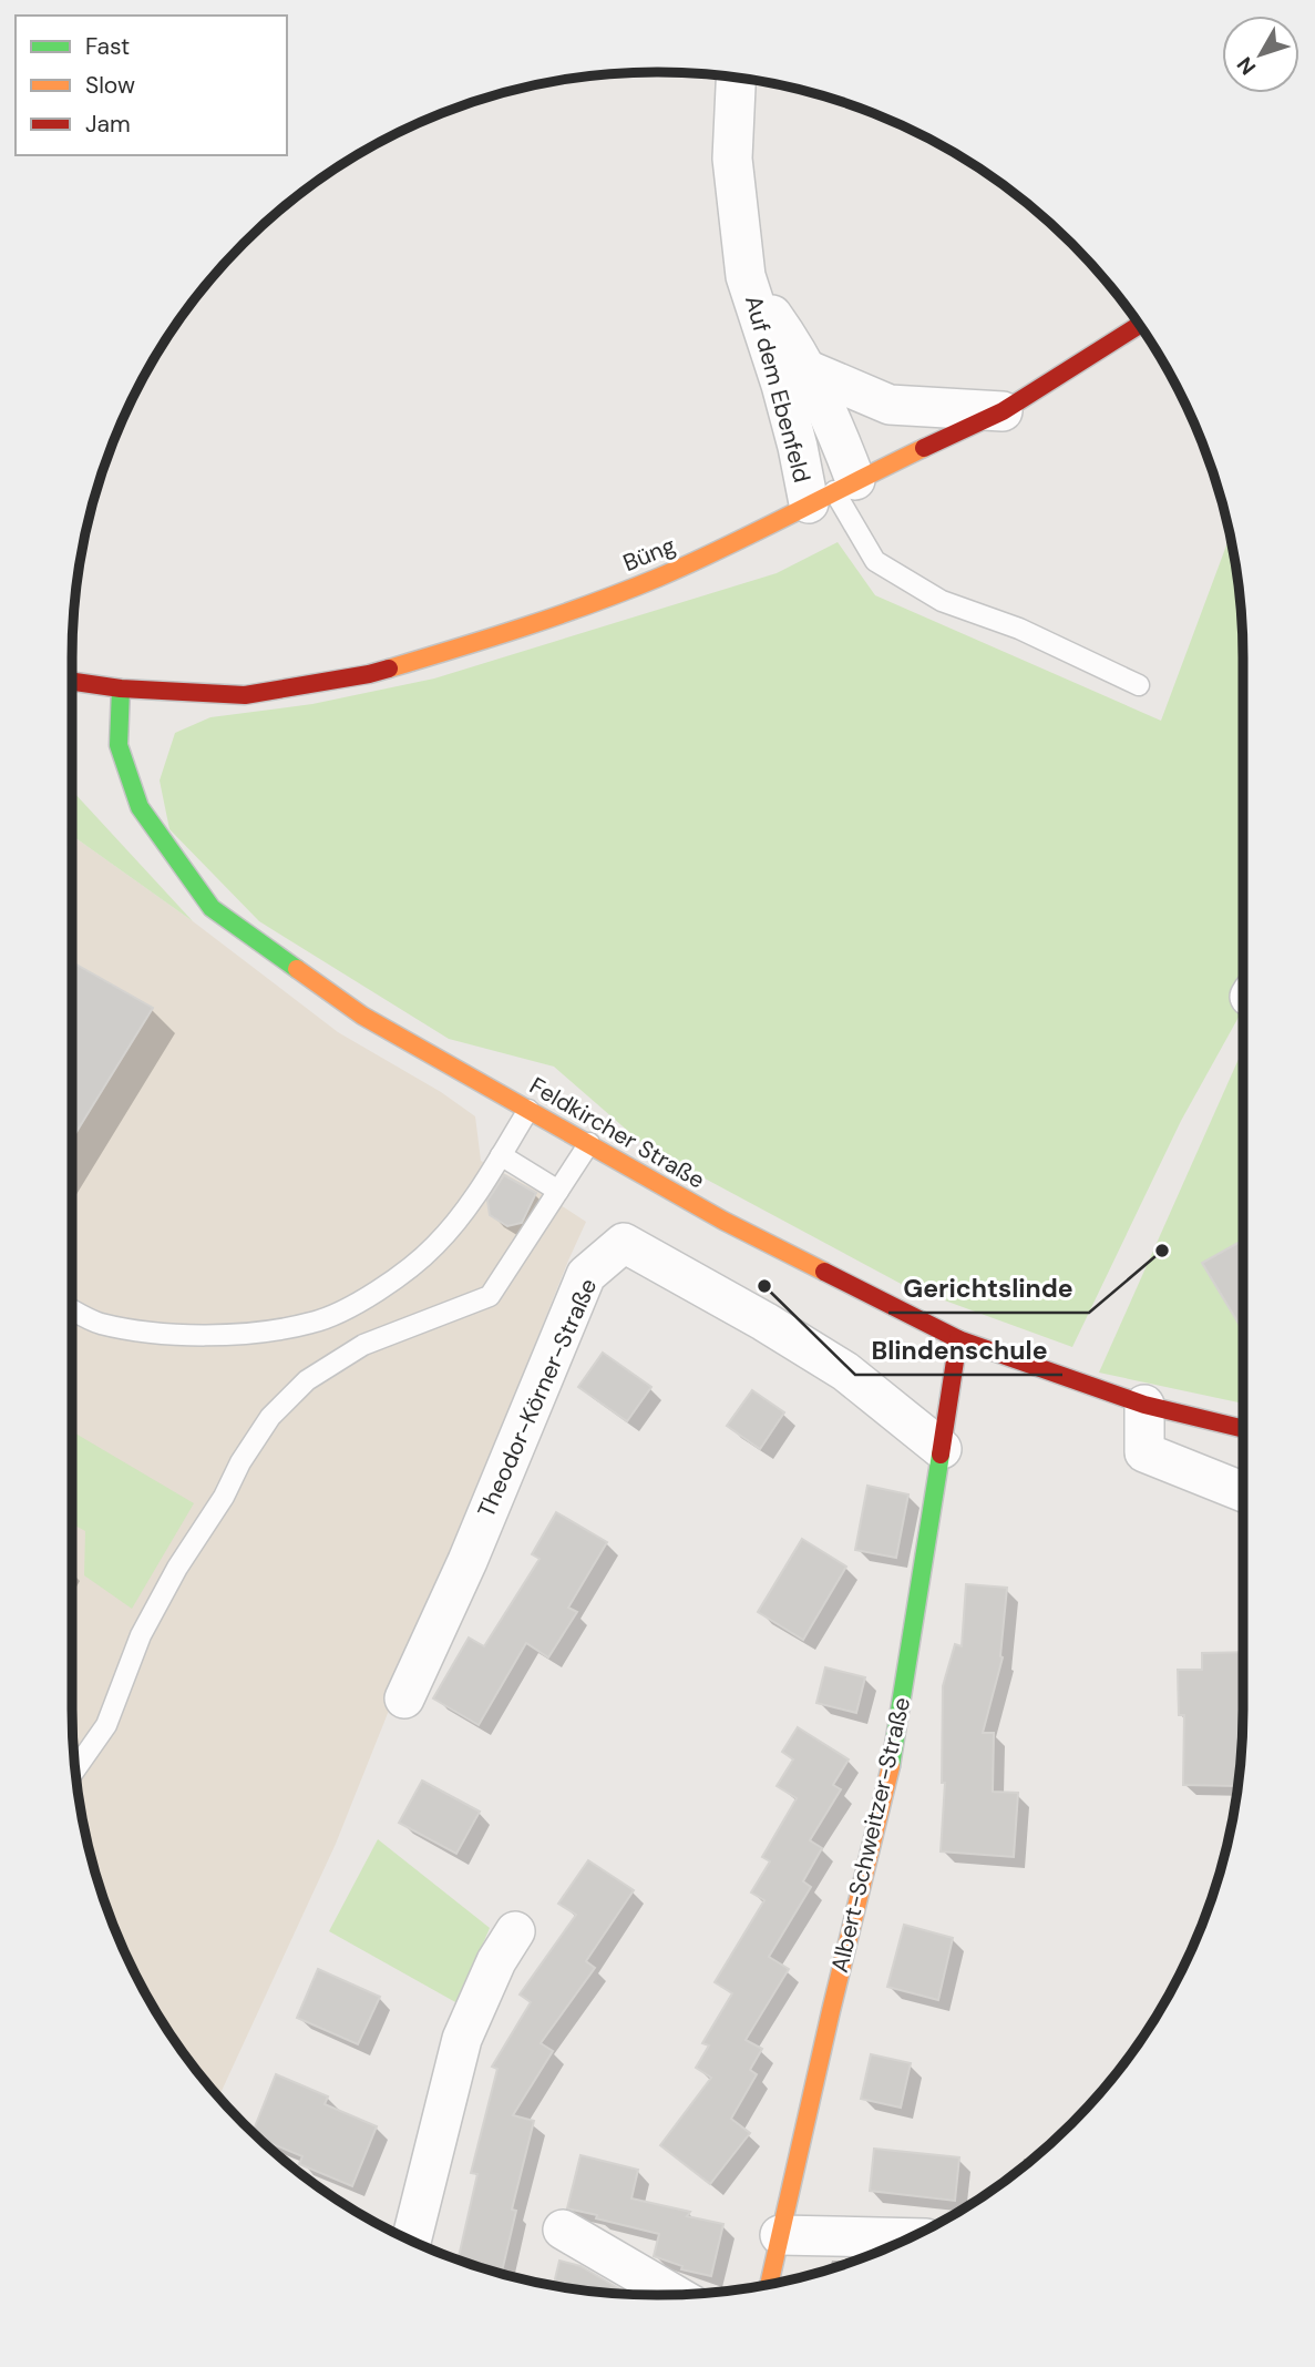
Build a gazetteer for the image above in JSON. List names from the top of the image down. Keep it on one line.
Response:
{"streets":{"street":["Auf dem Ebenfeld","Büng","Feldkircher Straße","Theodor-Körner-Straße","Albert-Schweitzer-Straße"]},"crossings":[["Auf dem Ebenfeld","Büng"],["Büng","Feldkircher Straße"],["Feldkircher Straße","Albert-Schweitzer-Straße"],["Theodor-Körner-Straße","Albert-Schweitzer-Straße"]],"places":["Gerichtslinde","Blindenschule"],"legend":["Fast","Slow","Jam"],"north":"bottom left"}
